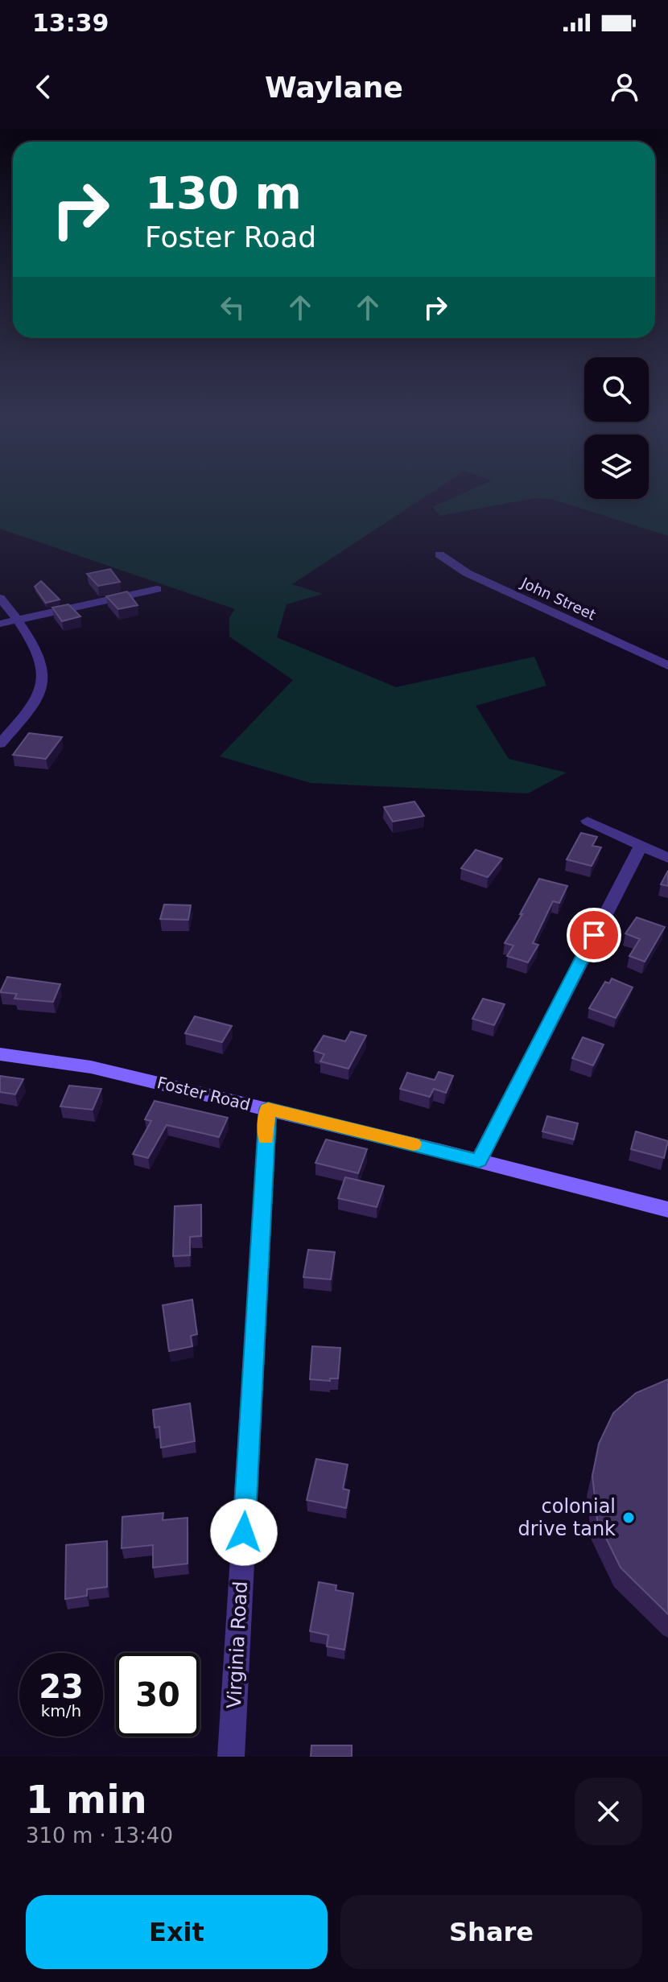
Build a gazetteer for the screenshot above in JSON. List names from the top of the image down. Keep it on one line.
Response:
{"streets":{"street":["John Street","Foster Road","Virginia Road"]},"crossings":[["Foster Road","Virginia Road"]],"places":["colonial drive tank"],"page":{"status":"13:39","header":"Waylane","turn":["130 m","Foster Road"],"speed":"23 km/h","limit":"30","heading":["1 min","310 m · 13:40"],"buttons":["Exit","Share"]}}
